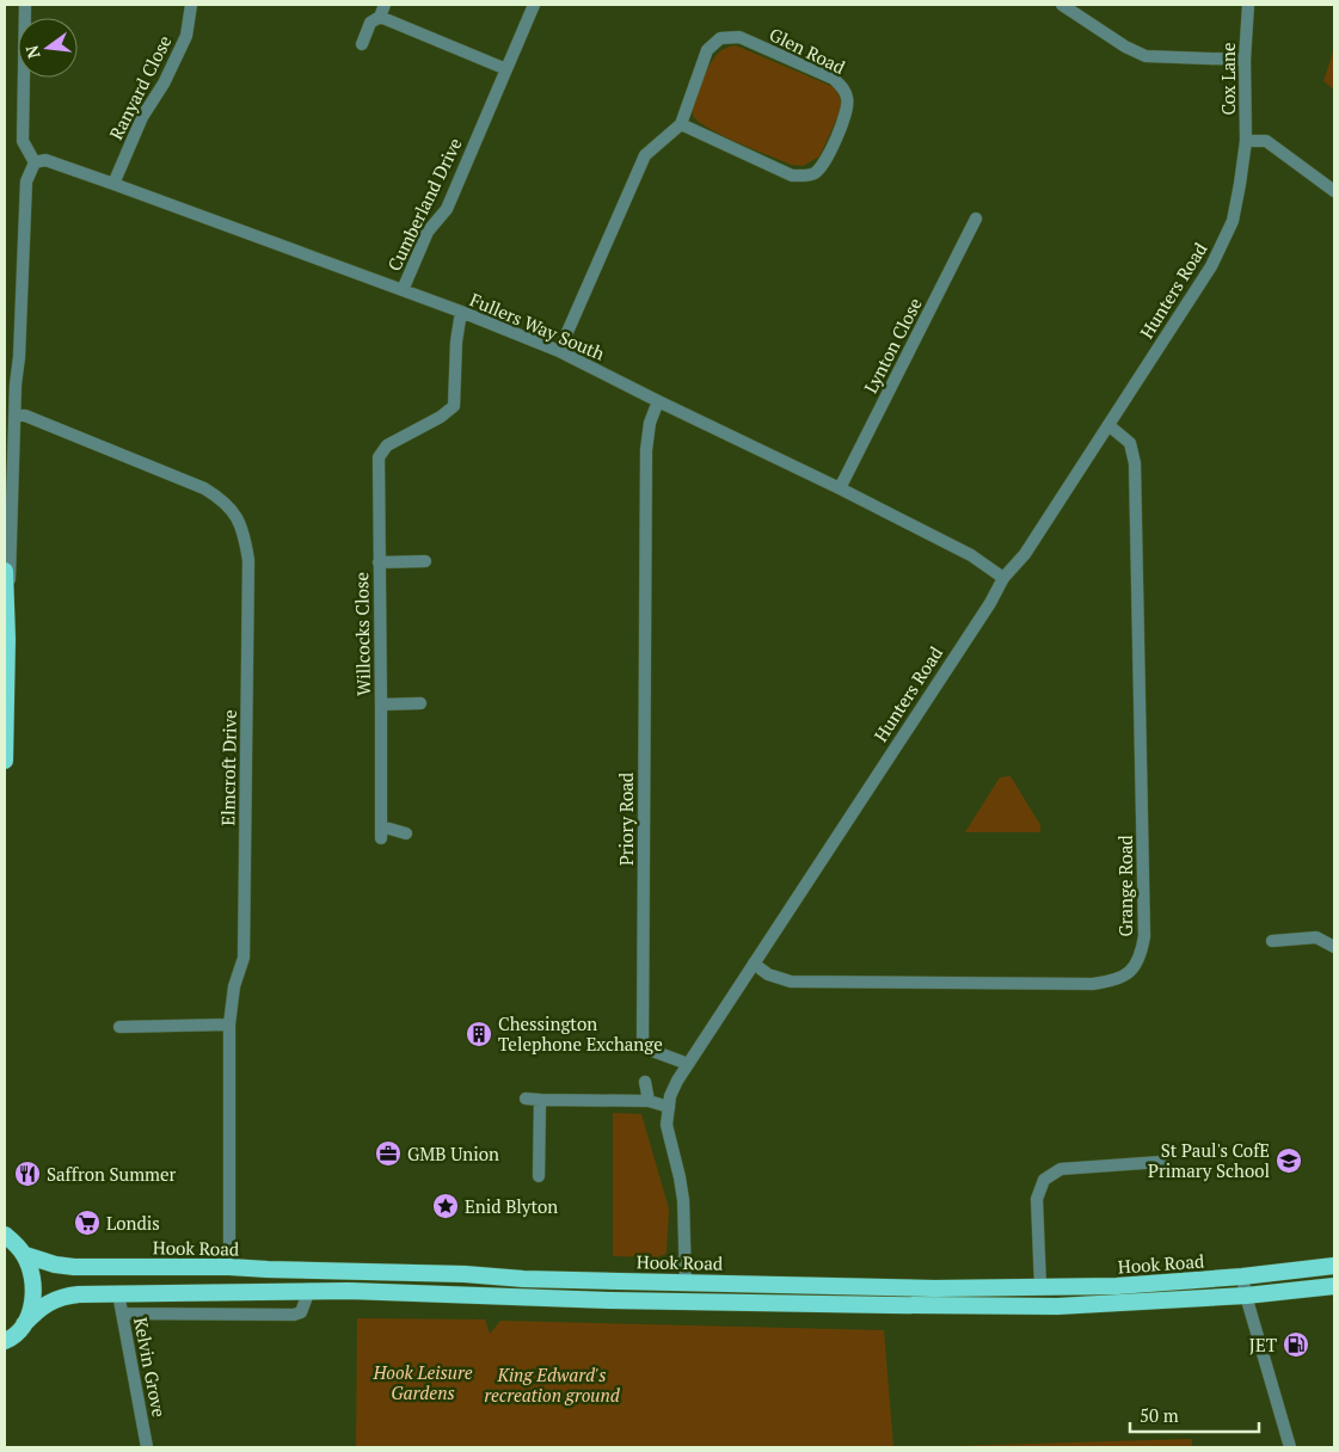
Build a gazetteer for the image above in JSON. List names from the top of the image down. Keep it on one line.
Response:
{"streets":{"highway":["Hook Road"],"street":["Glen Road","Cox Lane","Ranyard Close","Cumberland Drive","Hunters Road","Fullers Way South","Lynton Close","Willcocks Close","Elmcroft Drive","Priory Road","Grange Road","Kelvin Grove"]},"crossings":[["Glen Road","Fullers Way South"],["Cox Lane","Hunters Road"],["Ranyard Close","Fullers Way South"],["Cumberland Drive","Fullers Way South"],["Hunters Road","Fullers Way South"],["Hunters Road","Priory Road"],["Hunters Road","Grange Road"],["Hunters Road","Hook Road"],["Fullers Way South","Lynton Close"],["Fullers Way South","Willcocks Close"],["Fullers Way South","Priory Road"],["Elmcroft Drive","Hook Road"],["Hook Road","Kelvin Grove"]],"parks":["Hook Leisure Gardens","King Edward's recreation ground"],"places":{"building":["Chessington Telephone Exchange"],"office":["GMB Union"],"school or university":["St Paul's CofE Primary School"],"restaurant":["Saffron Summer"],"place":["Enid Blyton"],"supermarket":["Londis"],"fuel station":["JET"]},"scale_bar":"50 m","north":"left"}
